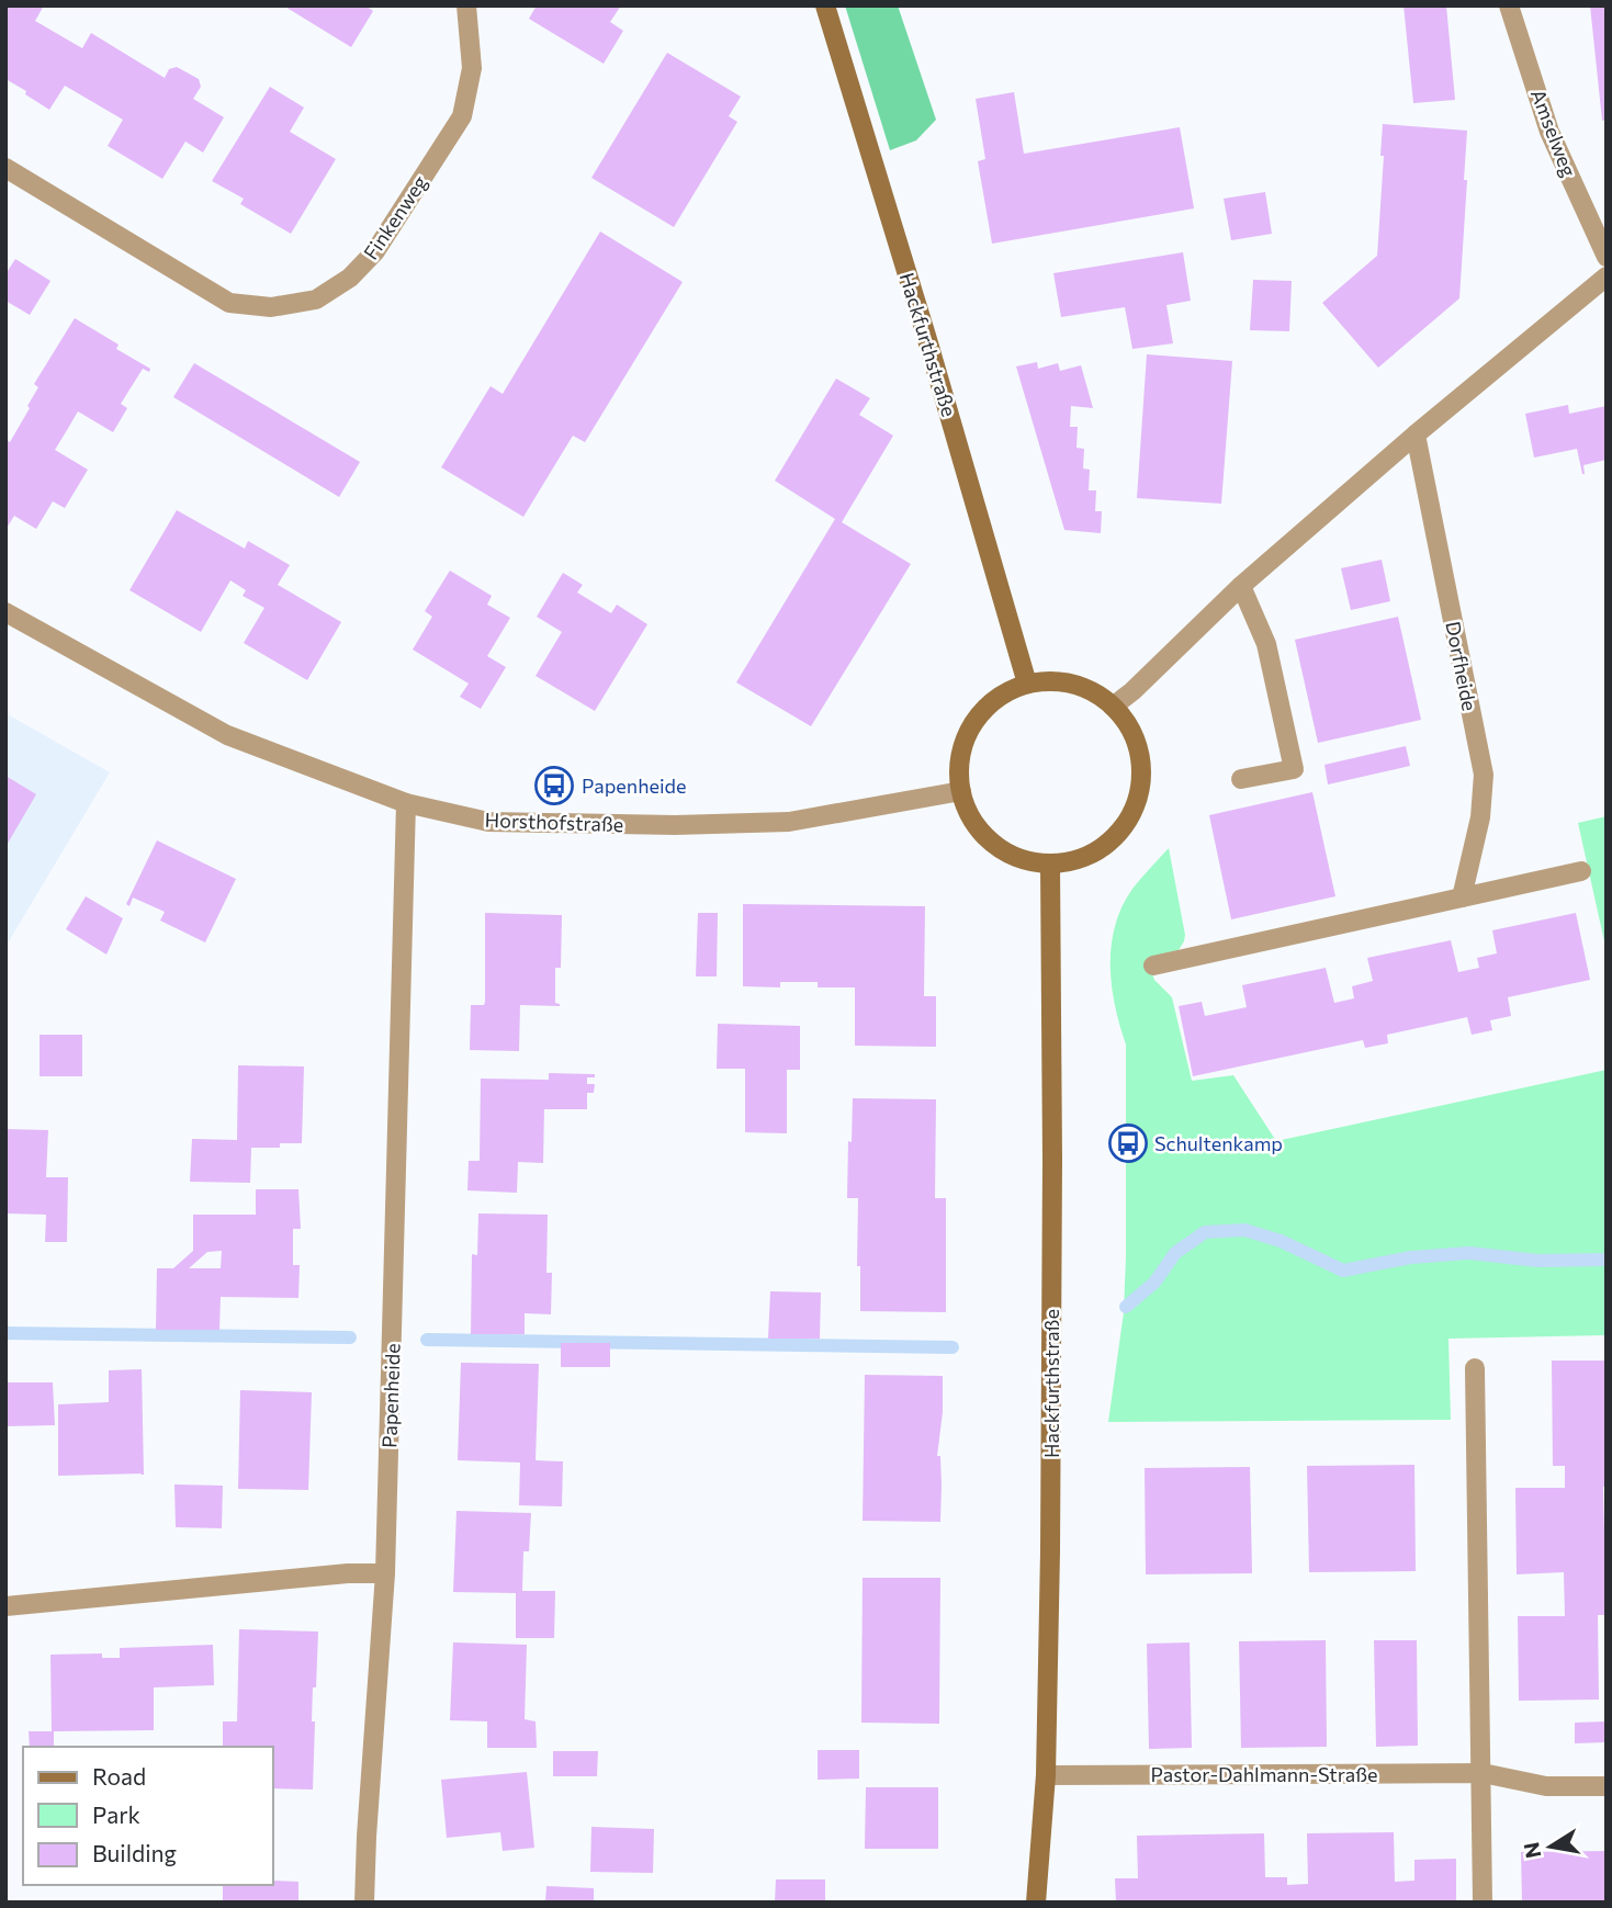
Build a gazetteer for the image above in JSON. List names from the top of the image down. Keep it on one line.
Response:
{"streets":{"street":["Amselweg","Finkenweg","Hackfurthstraße","Dorfheide","Horsthofstraße","Papenheide","Pastor-Dahlmann-Straße"]},"crossings":[["Hackfurthstraße","Horsthofstraße"],["Hackfurthstraße","Pastor-Dahlmann-Straße"],["Horsthofstraße","Papenheide"]],"places":{"bus stop":["Papenheide","Schultenkamp"]},"legend":["Road","Park","Building"],"north":"left"}
